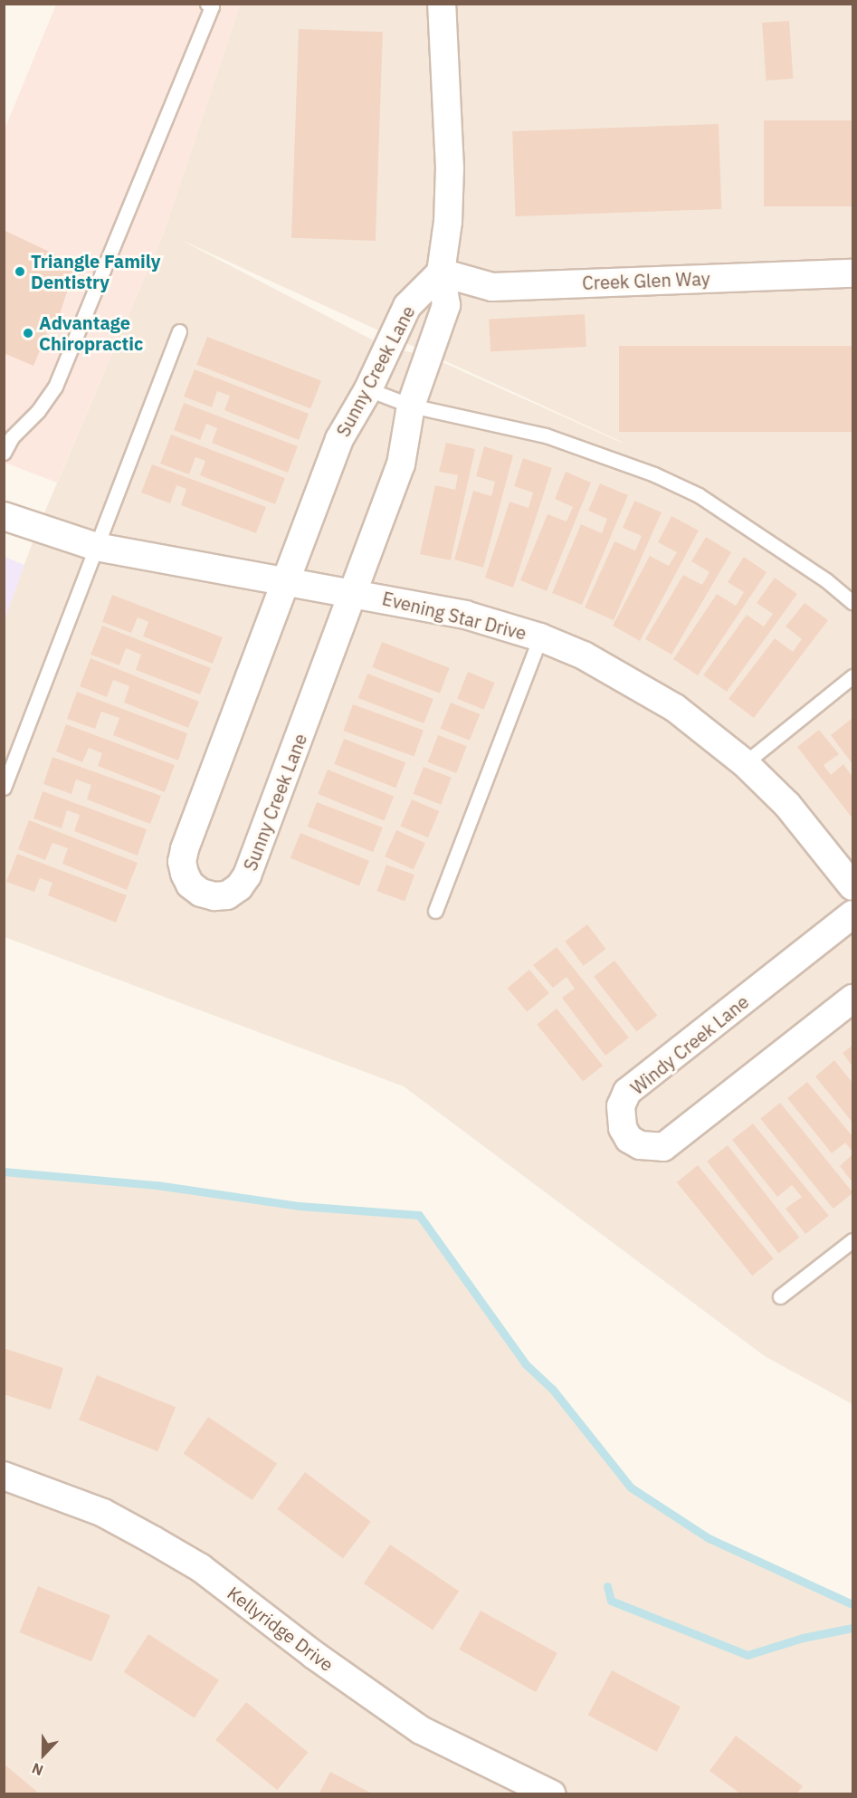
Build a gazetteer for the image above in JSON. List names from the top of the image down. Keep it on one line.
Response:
{"streets":{"street":["Creek Glen Way","Sunny Creek Lane","Evening Star Drive","Windy Creek Lane","Kellyridge Drive"]},"crossings":[["Creek Glen Way","Sunny Creek Lane"],["Sunny Creek Lane","Evening Star Drive"]],"places":["Triangle Family Dentistry","Advantage Chiropractic"],"north":"bottom"}
